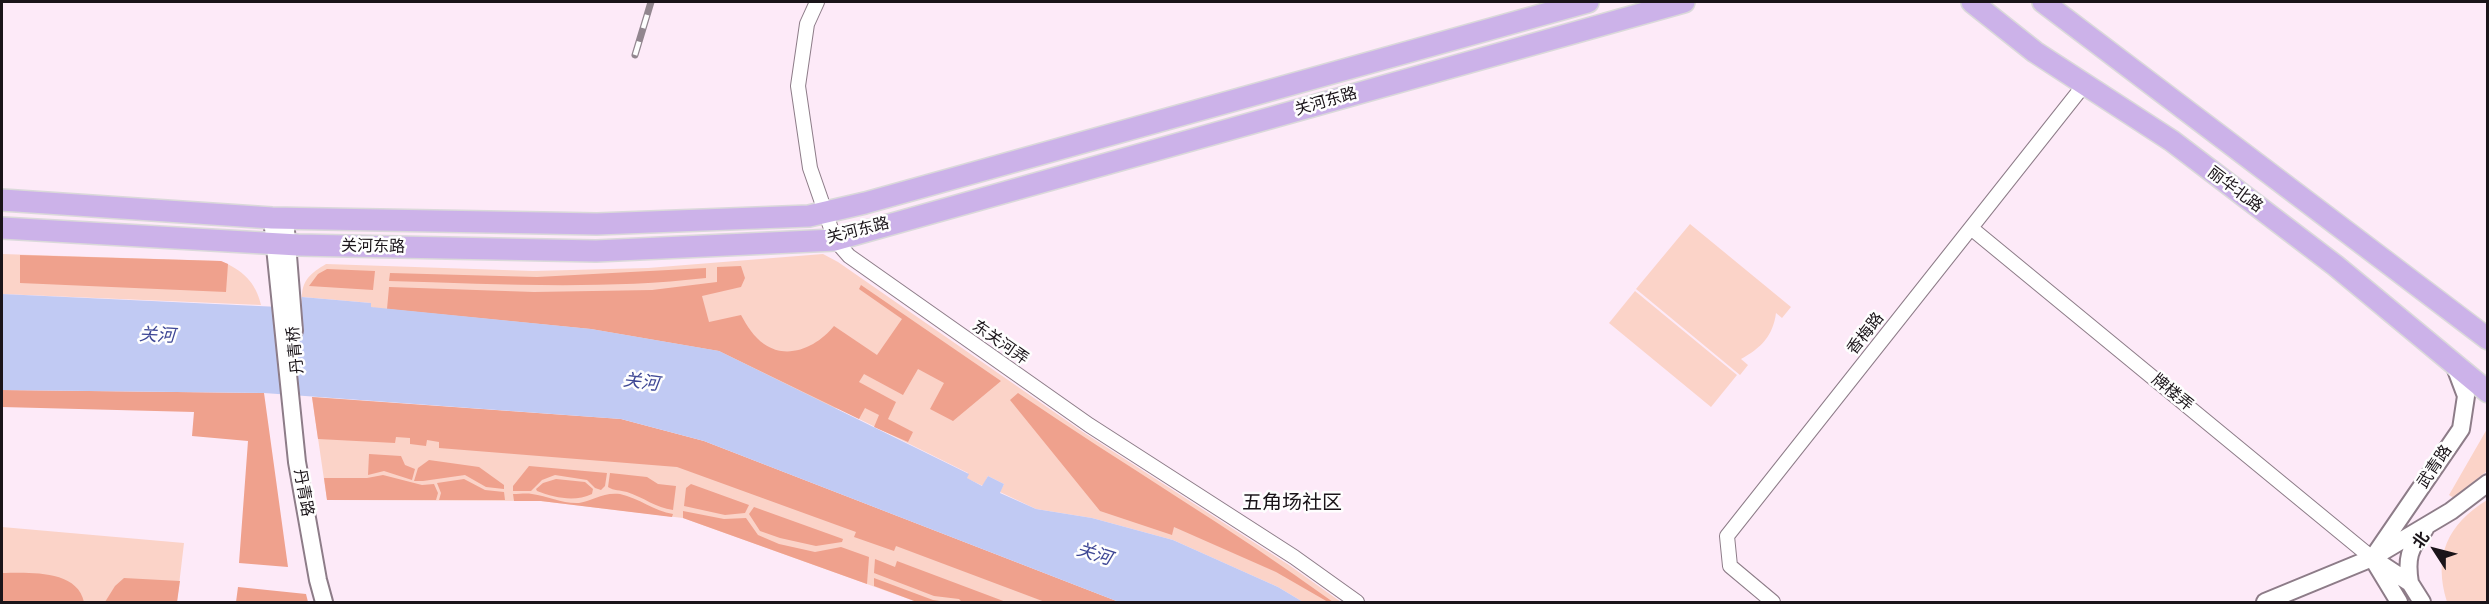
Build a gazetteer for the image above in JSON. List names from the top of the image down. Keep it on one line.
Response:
{"streets":{"main road":["关河东路","丽华北路"],"street":["香梅路","东关河弄","丹青桥","牌楼弄","武青路","丹青路"]},"crossings":[["关河东路","东关河弄"],["关河东路","丹青桥"],["丽华北路","香梅路"],["丽华北路","武青路"],["香梅路","牌楼弄"],["丹青桥","丹青路"],["牌楼弄","武青路"]],"districts":["五角场社区"],"water":["关河"],"north":"top left"}
